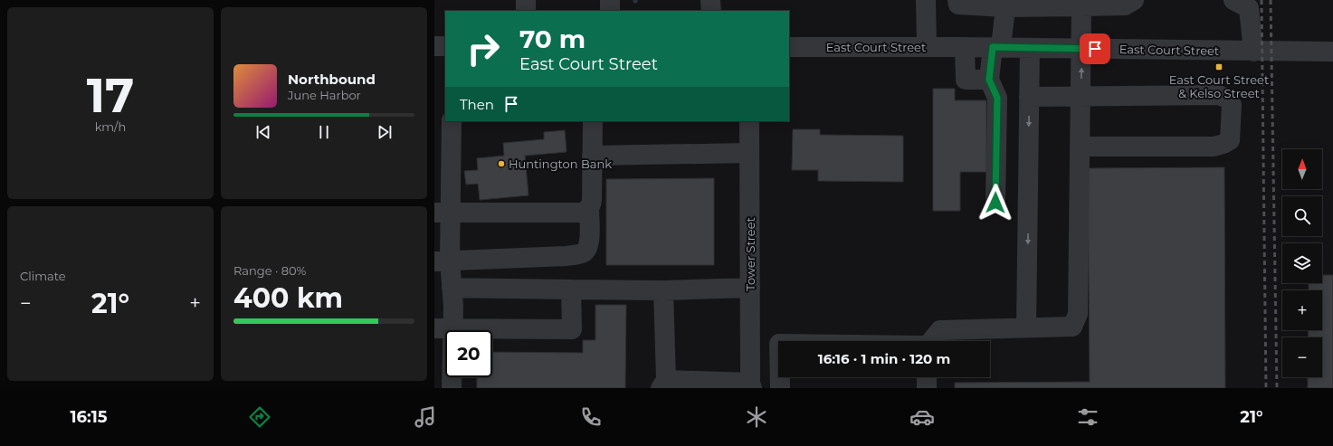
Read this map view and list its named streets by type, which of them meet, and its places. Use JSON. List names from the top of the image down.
{
  "streets": {
    "street": ["East Court Street", "Tower Street"]
  },
  "places": {
    "transit": ["East Court Street & Kelso Street"],
    "other": ["Huntington Bank"]
  },
  "north": "top",
  "page": {
    "tile": [
      ["17", "km/h"],
      "Climate",
      ["Range · 80%", "400 km"]
    ],
    "turn": ["70 m", "East Court Street"],
    "song": ["Northbound", "June Harbor"],
    "then": "Then",
    "map_buttons": ["+", "−"],
    "heat": ["−", "21°", "+"],
    "limit": "20",
    "trip": "16:16 · 1 min · 120 m",
    "tabs": ["16:15", "21°"]
  }
}
